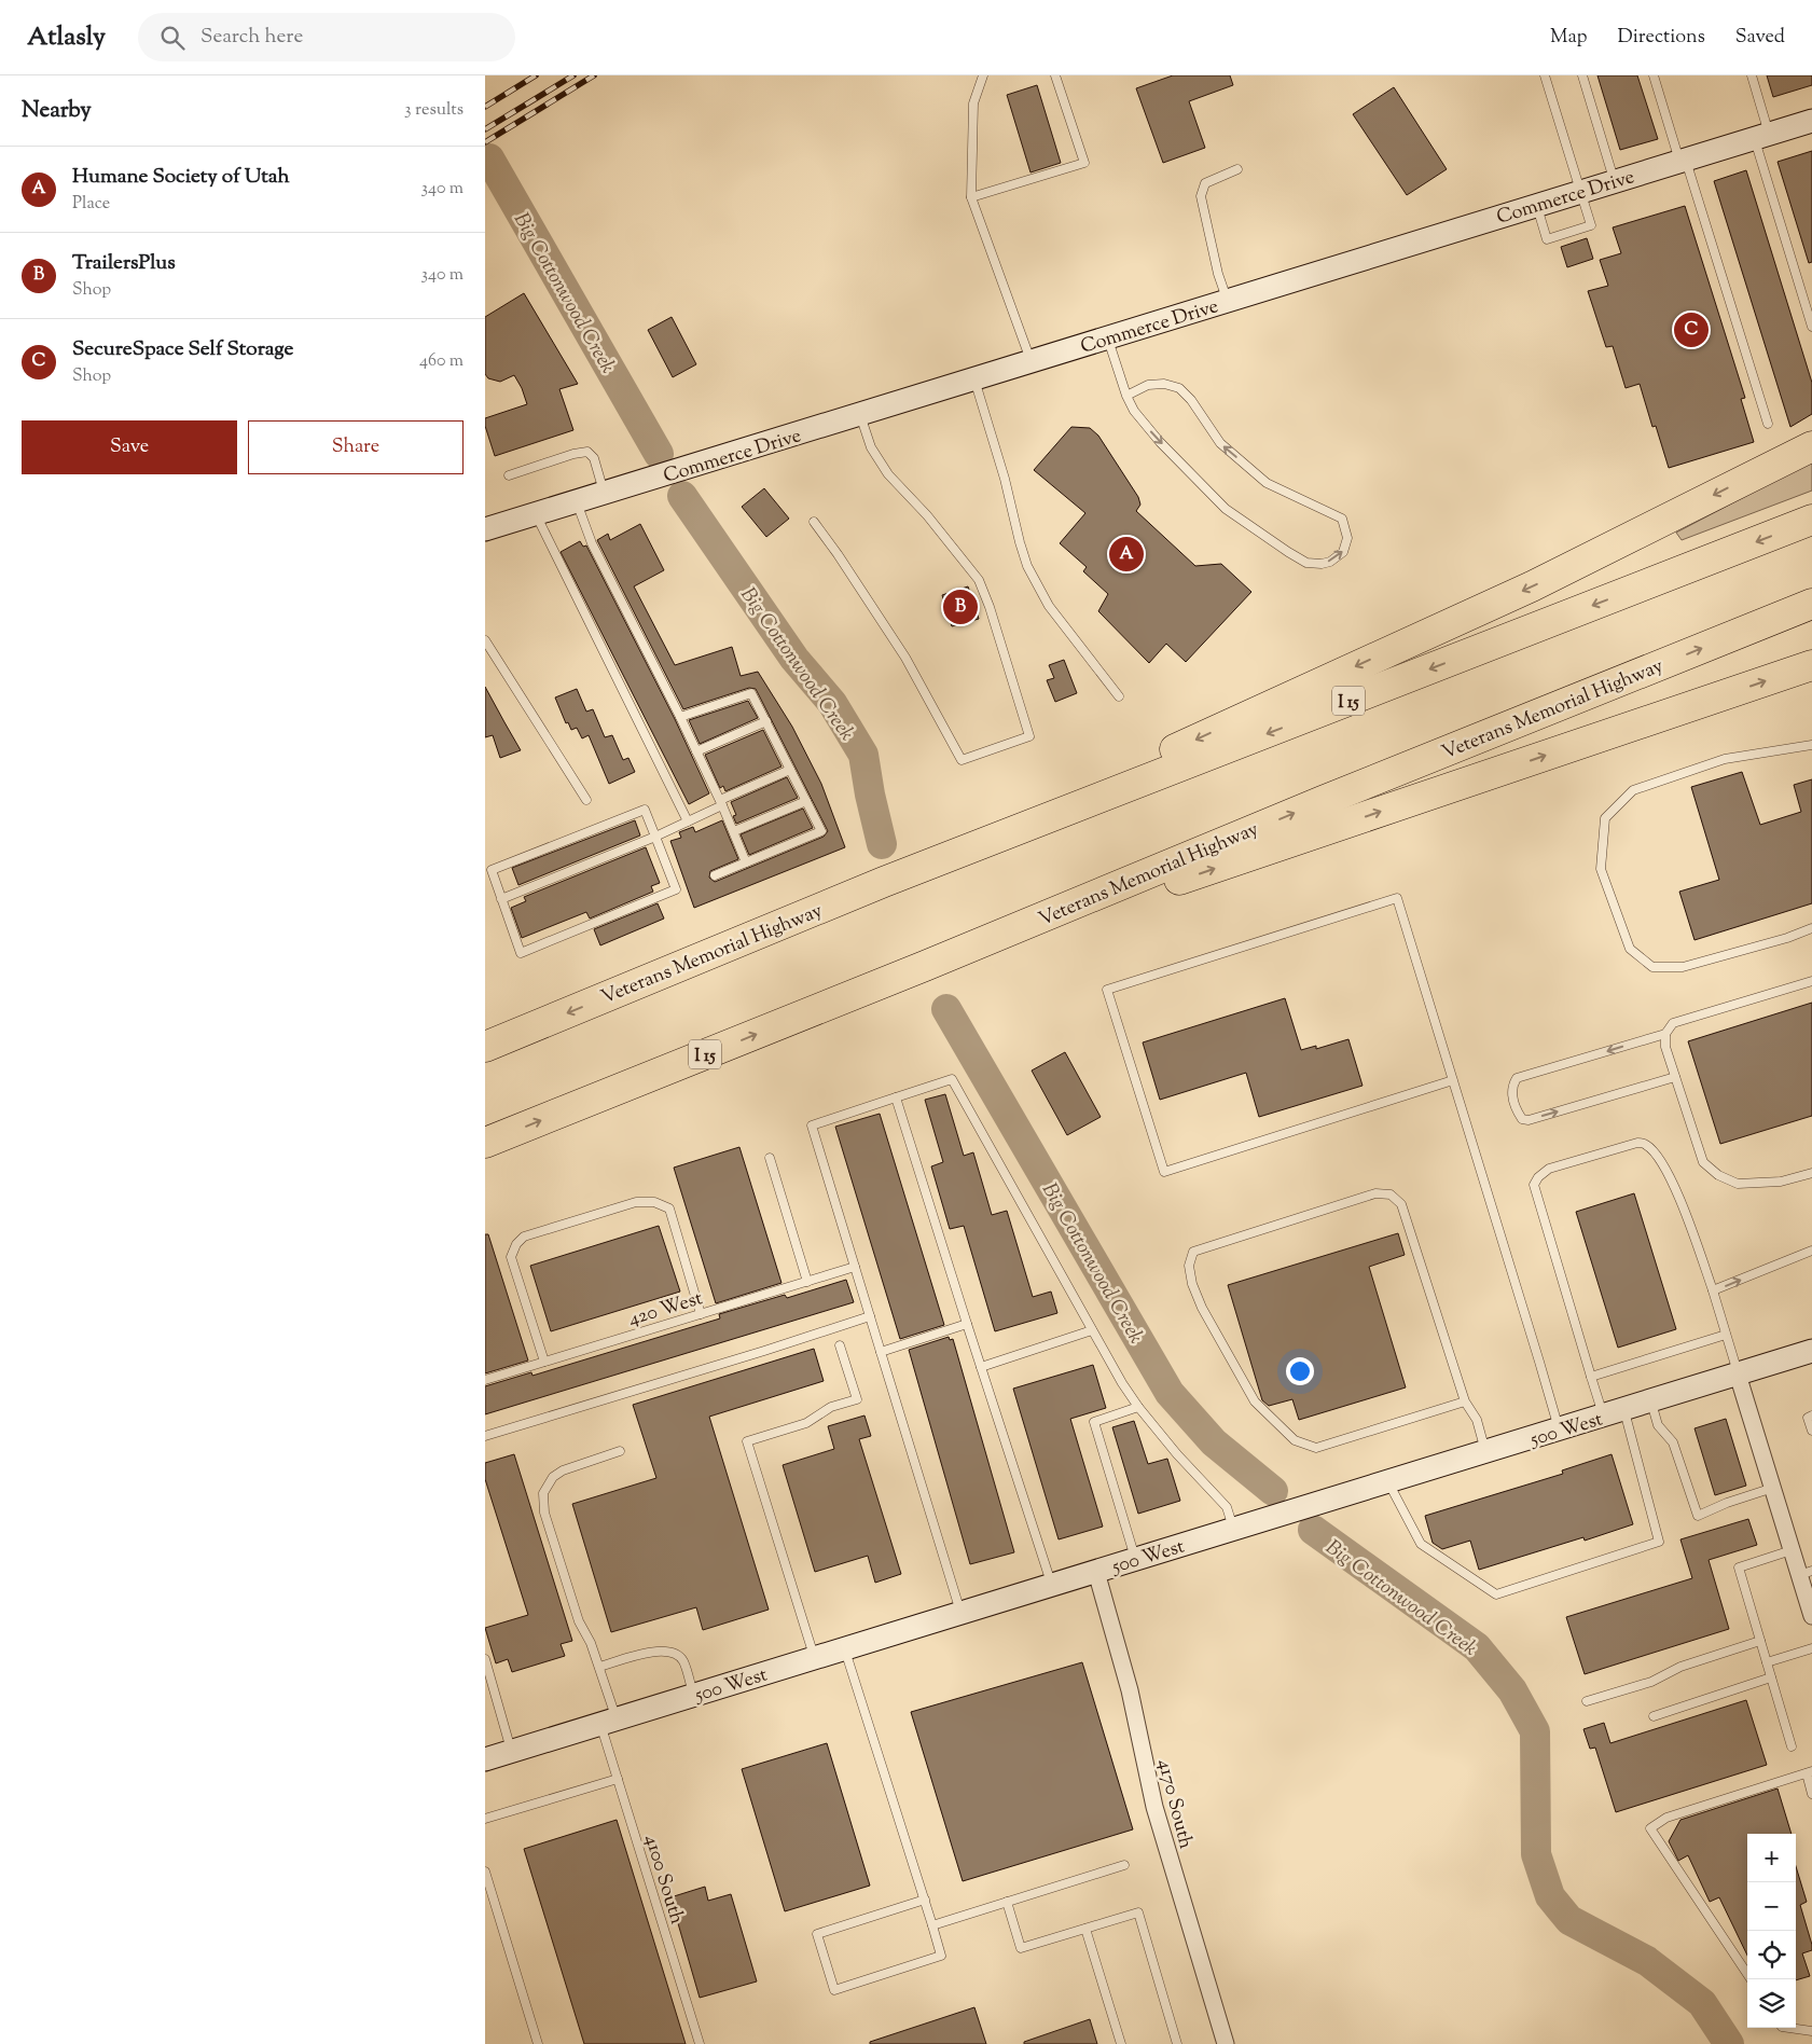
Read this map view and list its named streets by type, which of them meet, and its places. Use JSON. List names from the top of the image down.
{
  "streets": {
    "highway": ["I 15", "Veterans Memorial Highway"],
    "street": ["Commerce Drive", "500 West", "4170 South"],
    "lane": ["420 West", "4100 South"]
  },
  "crossings": [
    ["500 West", "4170 South"],
    ["500 West", "4100 South"]
  ],
  "water": ["Big Cottonwood Creek"],
  "page": {
    "header": "Atlasly",
    "search": "Search here",
    "nav": ["Map", "Directions", "Saved"],
    "heading": ["Nearby", "3 results"],
    "list": [
      {
        "mark": "A",
        "name": "Humane Society of Utah",
        "note": "Place",
        "value": "340 m"
      },
      {
        "mark": "B",
        "name": "TrailersPlus",
        "note": "Shop",
        "value": "340 m"
      },
      {
        "mark": "C",
        "name": "SecureSpace Self Storage",
        "note": "Shop",
        "value": "460 m"
      }
    ],
    "pins": ["C", "A", "B"],
    "buttons": ["Save", "Share"],
    "map_buttons": ["+", "−"]
  }
}
